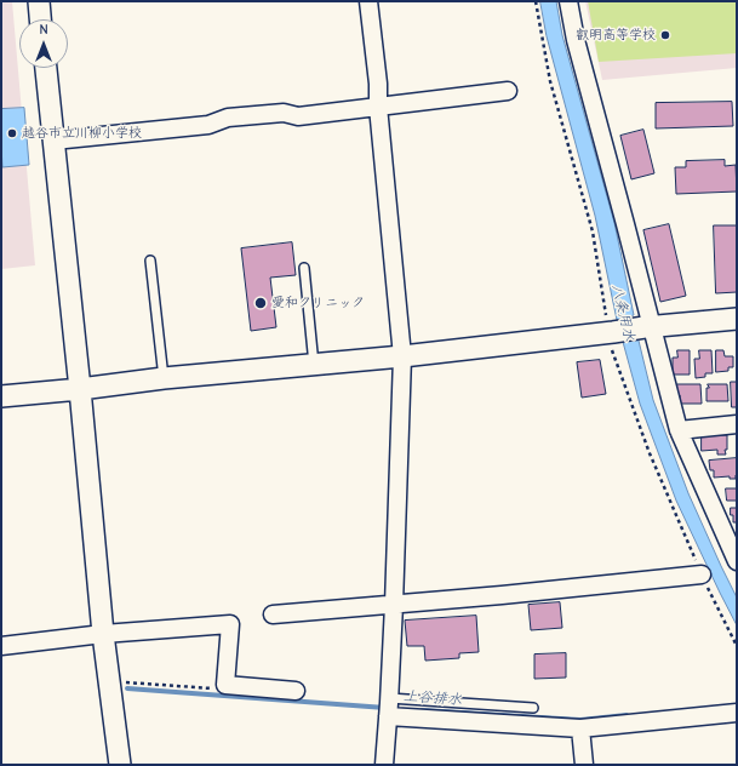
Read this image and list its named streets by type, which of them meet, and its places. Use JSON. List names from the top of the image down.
{
  "water": ["八条用水", "上谷排水"],
  "places": ["叡明高等学校", "越谷市立川柳小学校", "愛和クリニック"],
  "north": "top"
}
